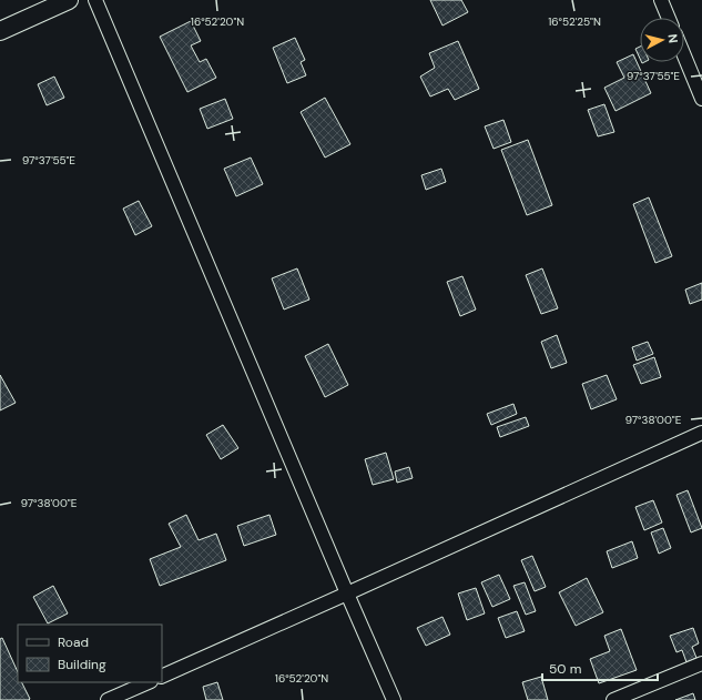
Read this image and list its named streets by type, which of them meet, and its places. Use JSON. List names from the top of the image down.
{
  "legend": ["Road", "Building"],
  "scale_bar": "50 m",
  "north": "right",
  "coordinates": [
    "16°52'20\"N",
    "16°52'25\"N",
    "97°37'55\"E",
    "97°38'00\"E"
  ]
}
